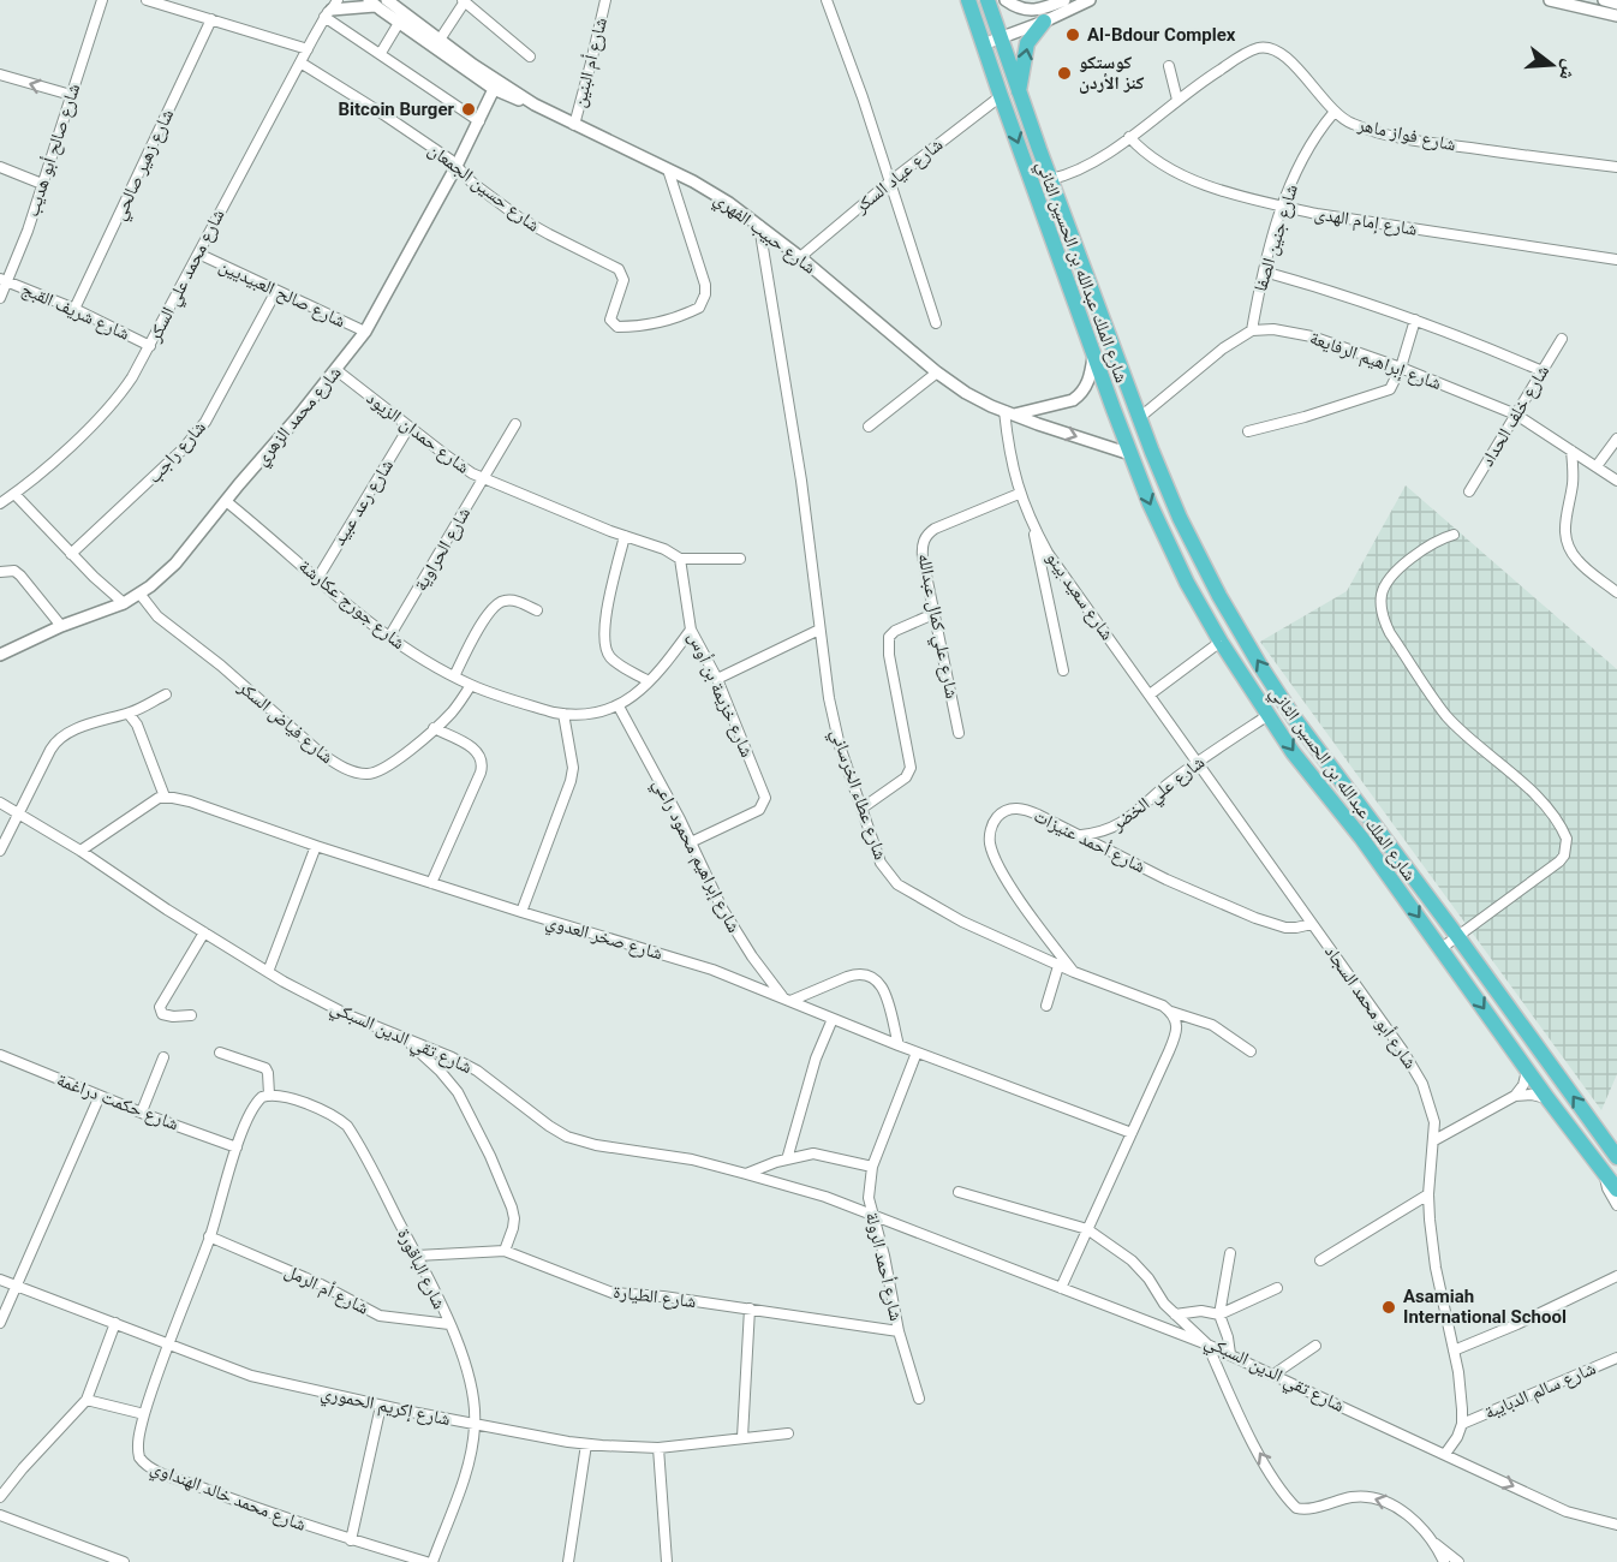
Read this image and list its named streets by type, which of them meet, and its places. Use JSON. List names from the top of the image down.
{
  "streets": {
    "highway": ["شارع الملك عبدالله بن الحسين الثاني"],
    "street": [
      "شارع أم البنين",
      "شارع فواز ماهر",
      "شارع صالح أبو هديب",
      "شارع زهير صالحي",
      "شارع عياد السكر",
      "شارع حسين الجمعان",
      "شارع إمام الهدى",
      "شارع حبيب الفهري",
      "شارع جنين الصفا",
      "شارع محمد علي السكر",
      "شارع صالح العبيديين",
      "شارع شريف القبج",
      "شارع إبراهيم الرفايعة",
      "شارع محمد الزهري",
      "شارع خلف الحداد",
      "شارع حمدان الزيود",
      "شارع راجب",
      "شارع رعد عبيد",
      "شارع الحراوية",
      "شارع سعيد بينو",
      "شارع جورج عكارشة",
      "شارع علي كمال عبدالله",
      "شارع خزيمة بن أوس",
      "شارع فياض السكر",
      "شارع علي الخضر",
      "شارع عطاء الخرساني",
      "شارع أحمد عنيزات",
      "شارع إبراهيم محمود راعي",
      "شارع صخر العدوي",
      "شارع أبو محمد السجاد",
      "شارع تقي الدين السبكي",
      "شارع حكمت دراغمة",
      "شارع أحمد الرولة",
      "شارع الباقورة",
      "شارع أم الرمل",
      "شارع الطيارة",
      "شارع سالم الدبايبة",
      "شارع إكريم الحموري",
      "شارع محمد خالد الهنداوي"
    ]
  },
  "crossings": [
    ["شارع أم البنين", "شارع حبيب الفهري"],
    ["شارع فواز ماهر", "شارع إمام الهدى"],
    ["شارع فواز ماهر", "شارع جنين الصفا"],
    ["شارع فواز ماهر", "شارع الملك عبدالله بن الحسين الثاني"],
    ["شارع صالح أبو هديب", "شارع شريف القبج"],
    ["شارع زهير صالحي", "شارع شريف القبج"],
    ["شارع عياد السكر", "شارع حبيب الفهري"],
    ["شارع عياد السكر", "شارع الملك عبدالله بن الحسين الثاني"],
    ["شارع حسين الجمعان", "شارع حبيب الفهري"],
    ["شارع حسين الجمعان", "شارع محمد علي السكر"],
    ["شارع حسين الجمعان", "شارع محمد الزهري"],
    ["شارع إمام الهدى", "شارع جنين الصفا"],
    ["شارع حبيب الفهري", "شارع الملك عبدالله بن الحسين الثاني"],
    ["شارع حبيب الفهري", "شارع محمد الزهري"],
    ["شارع حبيب الفهري", "شارع سعيد بينو"],
    ["شارع حبيب الفهري", "شارع عطاء الخرساني"],
    ["شارع جنين الصفا", "شارع إبراهيم الرفايعة"],
    ["شارع الملك عبدالله بن الحسين الثاني", "شارع علي الخضر"],
    ["شارع محمد علي السكر", "شارع صالح العبيديين"],
    ["شارع محمد علي السكر", "شارع شريف القبج"],
    ["شارع صالح العبيديين", "شارع محمد الزهري"],
    ["شارع صالح العبيديين", "شارع راجب"],
    ["شارع إبراهيم الرفايعة", "شارع خلف الحداد"],
    ["شارع محمد الزهري", "شارع حمدان الزيود"],
    ["شارع محمد الزهري", "شارع جورج عكارشة"],
    ["شارع محمد الزهري", "شارع فياض السكر"],
    ["شارع حمدان الزيود", "شارع رعد عبيد"],
    ["شارع حمدان الزيود", "شارع الحراوية"],
    ["شارع رعد عبيد", "شارع جورج عكارشة"],
    ["شارع الحراوية", "شارع جورج عكارشة"],
    ["شارع سعيد بينو", "شارع علي كمال عبدالله"],
    ["شارع سعيد بينو", "شارع علي الخضر"],
    ["شارع سعيد بينو", "شارع أبو محمد السجاد"],
    ["شارع جورج عكارشة", "شارع فياض السكر"],
    ["شارع جورج عكارشة", "شارع إبراهيم محمود راعي"],
    ["شارع خزيمة بن أوس", "شارع إبراهيم محمود راعي"],
    ["شارع علي الخضر", "شارع أحمد عنيزات"],
    ["شارع علي الخضر", "شارع أبو محمد السجاد"],
    ["شارع عطاء الخرساني", "شارع أحمد عنيزات"],
    ["شارع أحمد عنيزات", "شارع أبو محمد السجاد"],
    ["شارع إبراهيم محمود راعي", "شارع صخر العدوي"],
    ["شارع صخر العدوي", "شارع أحمد الرولة"],
    ["شارع أبو محمد السجاد", "شارع سالم الدبايبة"],
    ["شارع تقي الدين السبكي", "شارع أحمد الرولة"],
    ["شارع حكمت دراغمة", "شارع محمد خالد الهنداوي"],
    ["شارع أحمد الرولة", "شارع الطيارة"],
    ["شارع الباقورة", "شارع أم الرمل"],
    ["شارع الباقورة", "شارع الطيارة"],
    ["شارع الباقورة", "شارع إكريم الحموري"],
    ["شارع أم الرمل", "شارع محمد خالد الهنداوي"],
    ["شارع إكريم الحموري", "شارع محمد خالد الهنداوي"]
  ],
  "places": [
    "Al-Bdour Complex",
    "كوستكو كنز الأردن",
    "Bitcoin Burger",
    "Asamiah International School"
  ],
  "north": "right"
}
